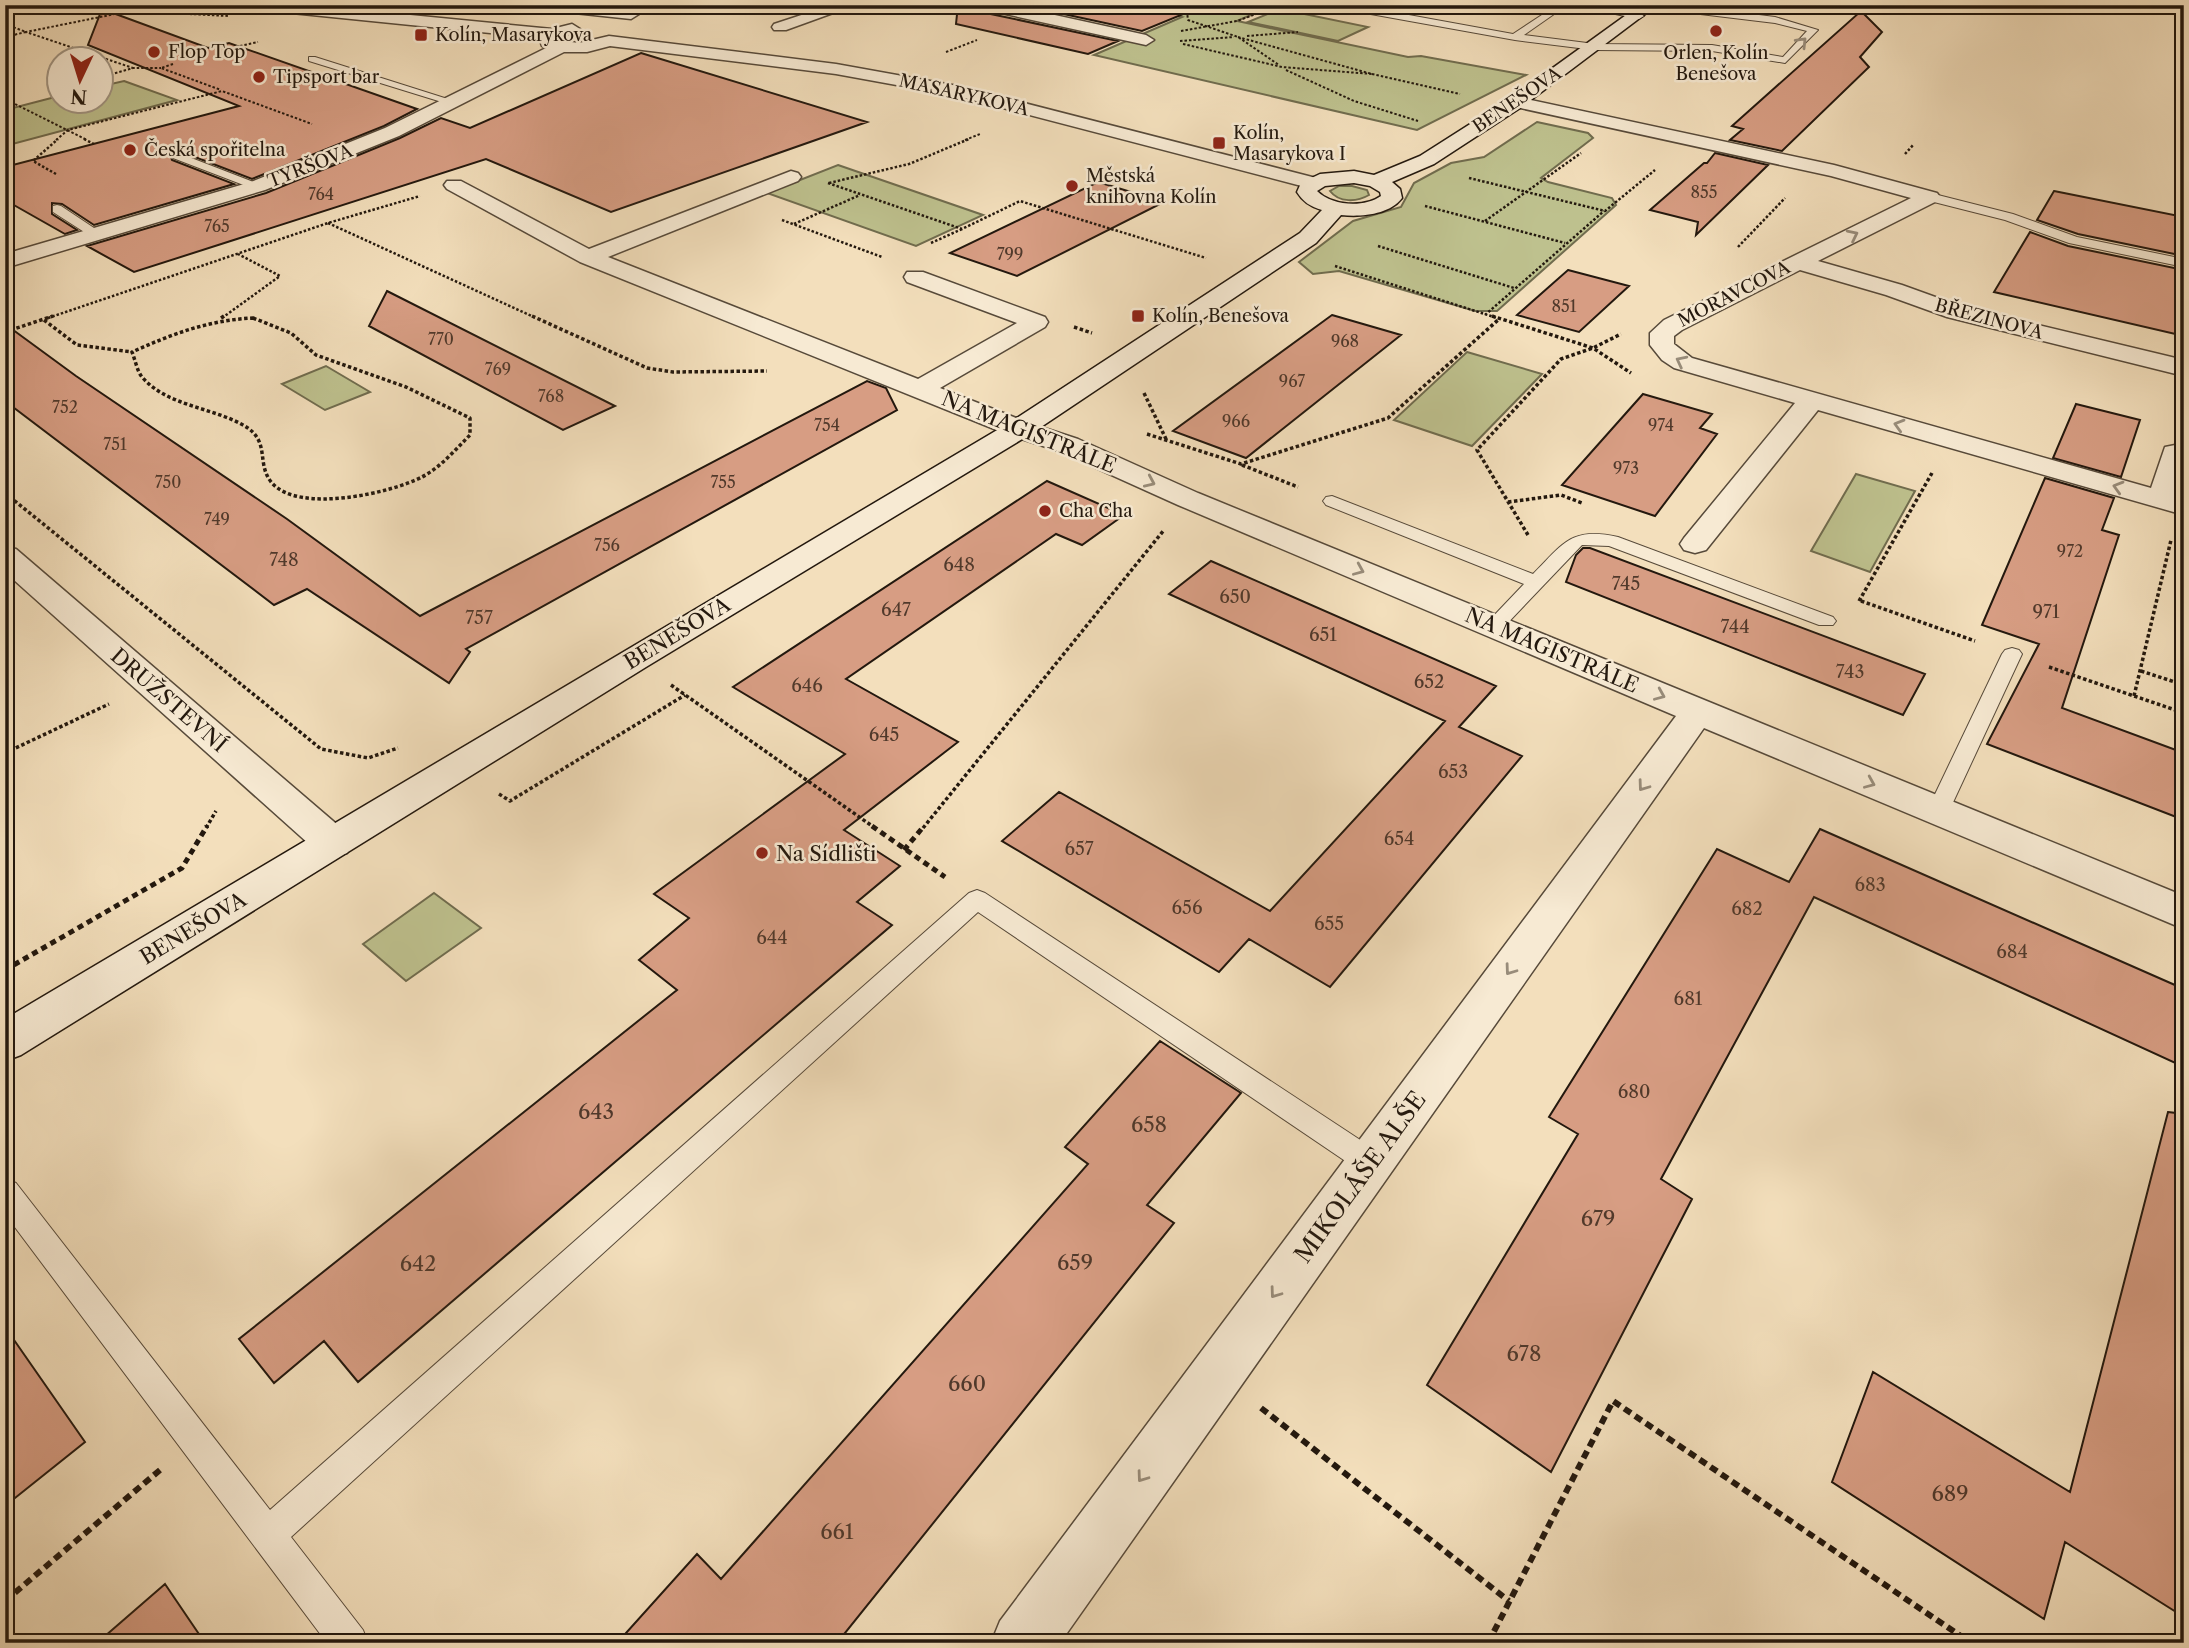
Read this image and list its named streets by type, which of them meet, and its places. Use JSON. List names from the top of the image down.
{
  "streets": {
    "street": [
      "MASARYKOVA",
      "BENEŠOVA",
      "TYRŠOVA",
      "MORAVCOVA",
      "BŘEZINOVA",
      "NA MAGISTRÁLE",
      "DRUŽSTEVNÍ",
      "MIKOLÁŠE ALŠE"
    ]
  },
  "crossings": [
    ["MASARYKOVA", "BENEŠOVA"],
    ["MASARYKOVA", "TYRŠOVA"],
    ["BENEŠOVA", "NA MAGISTRÁLE"],
    ["BENEŠOVA", "DRUŽSTEVNÍ"],
    ["MORAVCOVA", "BŘEZINOVA"],
    ["NA MAGISTRÁLE", "MIKOLÁŠE ALŠE"]
  ],
  "one_way": ["NA MAGISTRÁLE", "MIKOLÁŠE ALŠE"],
  "places": {
    "other": [
      "Orlen, Kolín Benešova",
      "Flop Top",
      "Tipsport bar",
      "Česká spořitelna",
      "Městská knihovna Kolín",
      "Cha Cha",
      "Na Sídlišti"
    ],
    "transit": ["Kolín, Masarykova", "Kolín, Masarykova I", "Kolín, Benešova"]
  },
  "house_numbers": [
    "855",
    "764",
    "765",
    "799",
    "851",
    "770",
    "968",
    "769",
    "967",
    "768",
    "752",
    "966",
    "754",
    "974",
    "751",
    "973",
    "750",
    "755",
    "749",
    "756",
    "972",
    "748",
    "648",
    "745",
    "650",
    "647",
    "971",
    "757",
    "744",
    "651",
    "743",
    "652",
    "646",
    "645",
    "653",
    "654",
    "657",
    "683",
    "656",
    "682",
    "655",
    "644",
    "684",
    "681",
    "680",
    "643",
    "658",
    "679",
    "659",
    "642",
    "678",
    "660",
    "689",
    "661"
  ],
  "north": "bottom"
}
